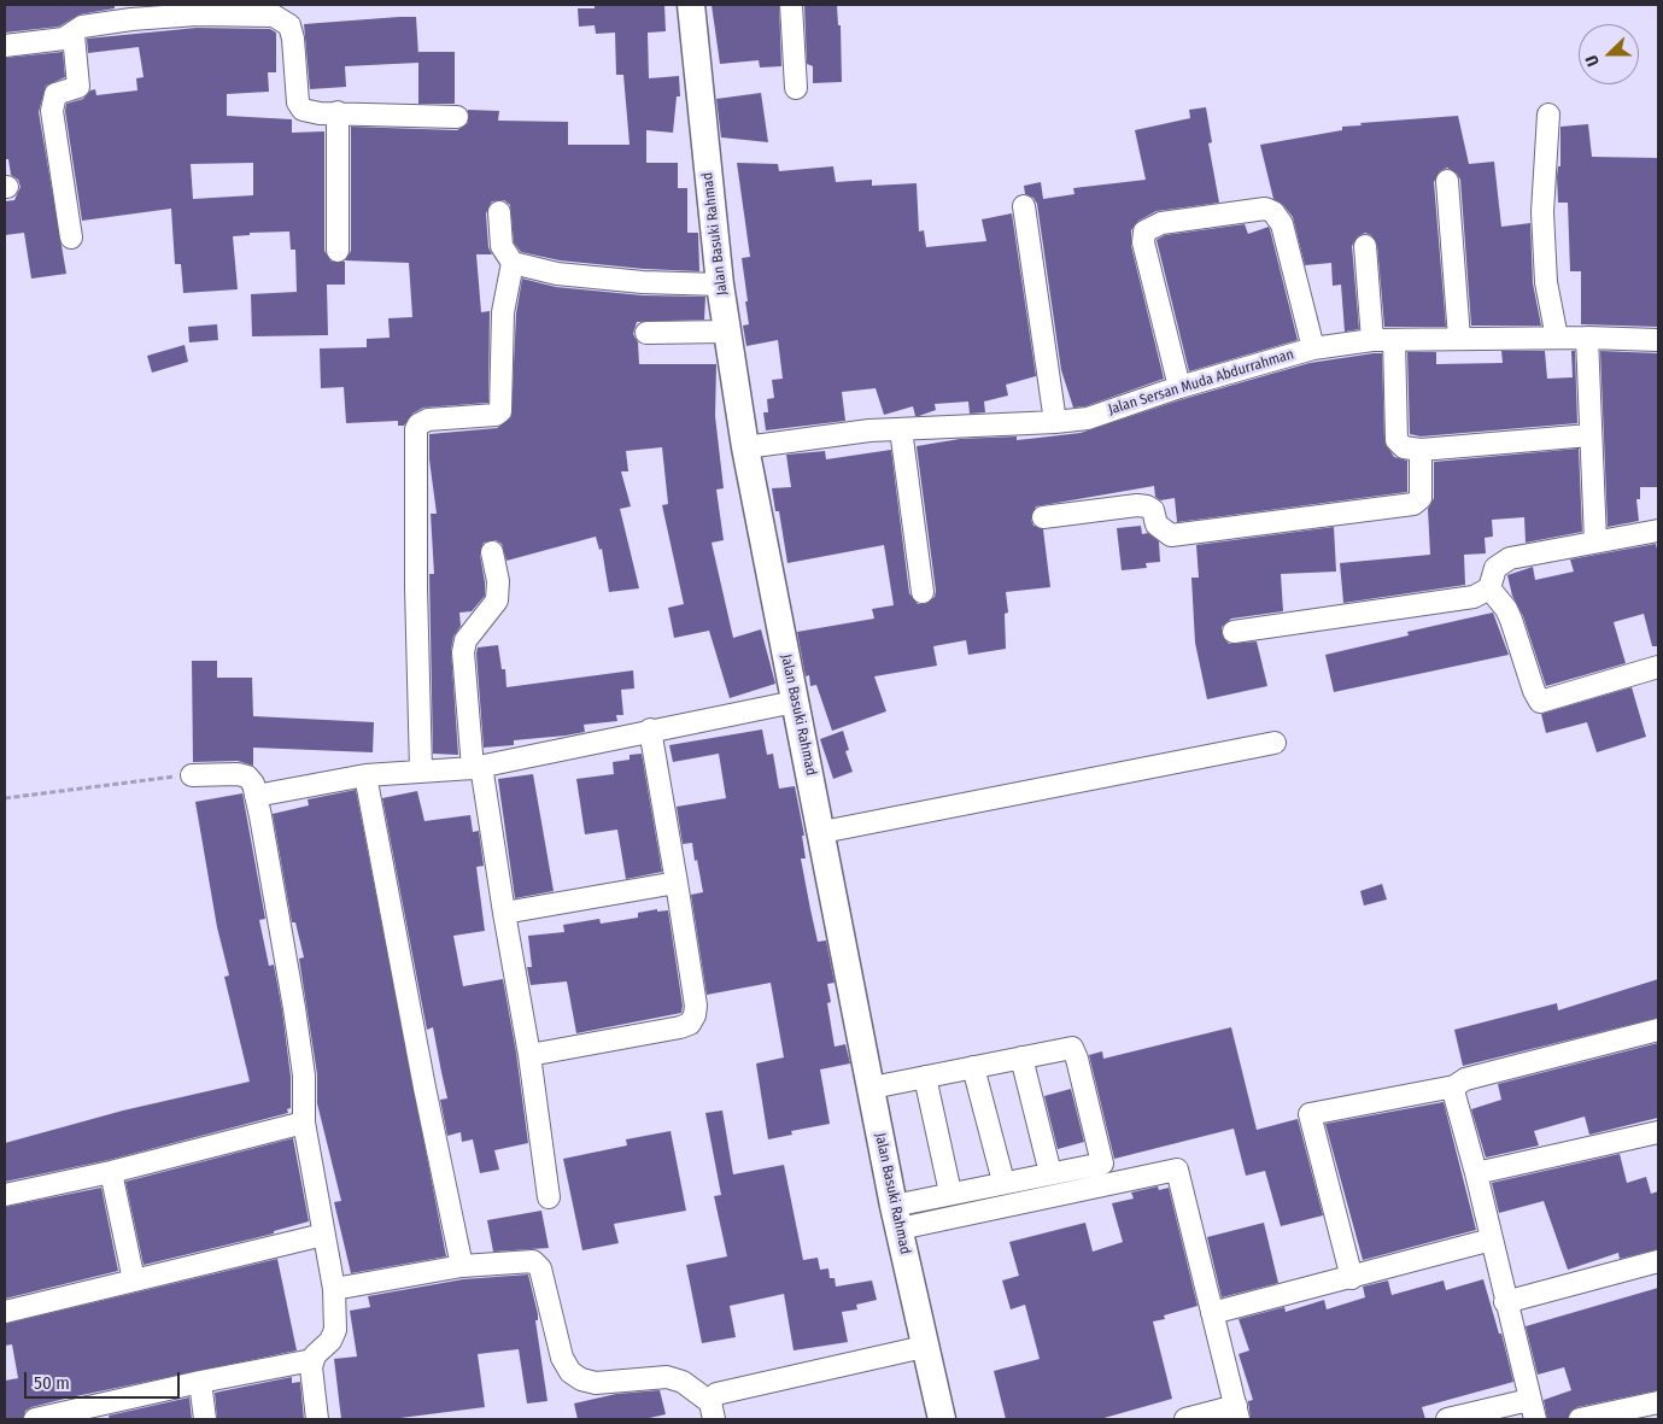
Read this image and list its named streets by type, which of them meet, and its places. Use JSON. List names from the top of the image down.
{
  "streets": {
    "main road": ["Jalan Basuki Rahmad"],
    "street": ["Jalan Sersan Muda Abdurrahman"]
  },
  "crossings": [
    ["Jalan Basuki Rahmad", "Jalan Sersan Muda Abdurrahman"]
  ],
  "scale_bar": "50 m",
  "north": "left"
}
